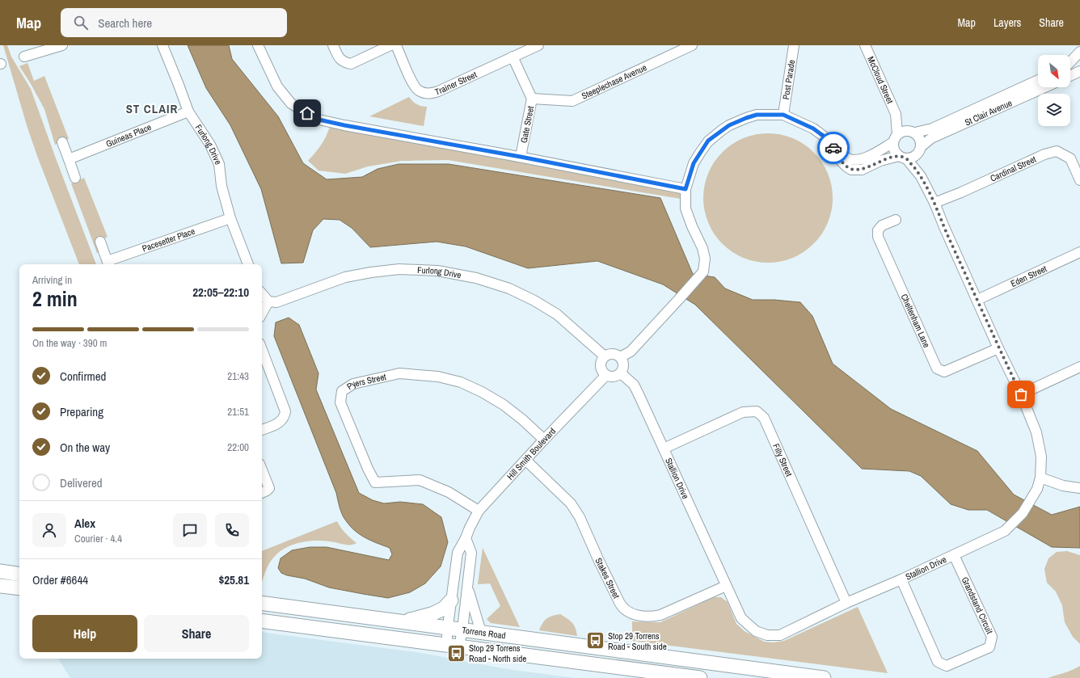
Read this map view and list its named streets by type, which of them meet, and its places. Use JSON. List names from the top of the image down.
{
  "streets": {
    "main road": ["Torrens Road"],
    "street": [
      "Post Parade",
      "McCloud Street",
      "Steeplechase Avenue",
      "Trainer Street",
      "St Clair Avenue",
      "Gate Street",
      "Guineas Place",
      "Furlong Drive",
      "Cardinal Street",
      "Pacesetter Place",
      "Eden Street",
      "Cheltenham Lane",
      "Pyers Street",
      "Hill Smith Boulevard",
      "Filly Street",
      "Stallion Drive",
      "Stakes Street",
      "Grandstand Circuit"
    ]
  },
  "crossings": [
    ["McCloud Street", "St Clair Avenue"],
    ["McCloud Street", "Stallion Drive"],
    ["Steeplechase Avenue", "Gate Street"],
    ["Trainer Street", "Gate Street"],
    ["St Clair Avenue", "Stallion Drive"],
    ["Guineas Place", "Furlong Drive"],
    ["Furlong Drive", "Pacesetter Place"],
    ["Furlong Drive", "Hill Smith Boulevard"],
    ["Furlong Drive", "Stallion Drive"],
    ["Cardinal Street", "Stallion Drive"],
    ["Eden Street", "Stallion Drive"],
    ["Cheltenham Lane", "Stallion Drive"],
    ["Pyers Street", "Hill Smith Boulevard"],
    ["Hill Smith Boulevard", "Stallion Drive"],
    ["Hill Smith Boulevard", "Stakes Street"],
    ["Hill Smith Boulevard", "Torrens Road"],
    ["Filly Street", "Stallion Drive"],
    ["Stallion Drive", "Stakes Street"],
    ["Stallion Drive", "Grandstand Circuit"]
  ],
  "districts": ["ST CLAIR"],
  "places": {
    "bus stop": ["Stop 29 Torrens Road - South side", "Stop 29 Torrens Road - North side"]
  },
  "north": "bottom right",
  "page": {
    "header": "Map",
    "search": "Search here",
    "nav": ["Map", "Layers", "Share"],
    "heading": ["2 min", "Arriving in", "22:05–22:10"],
    "panel": [
      "Alex",
      "Courier · 4.4",
      "Order #6644",
      "$25.81"
    ],
    "bar": "On the way · 390 m",
    "list": [
      ["Confirmed", "21:43"],
      ["Preparing", "21:51"],
      ["On the way", "22:00"],
      "Delivered"
    ],
    "buttons": ["Help", "Share"]
  }
}
